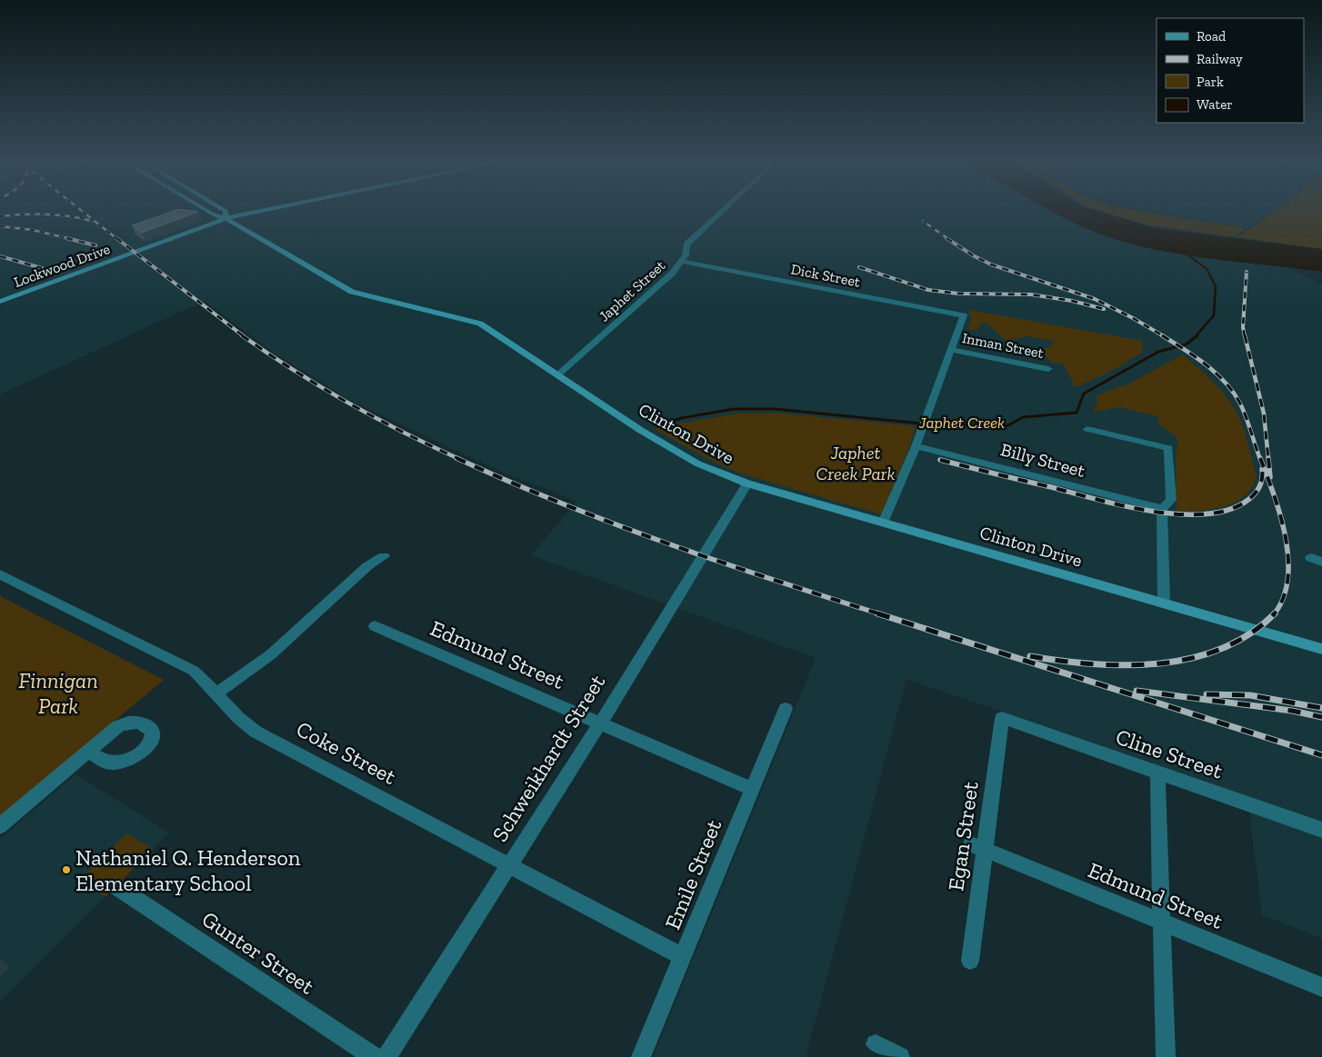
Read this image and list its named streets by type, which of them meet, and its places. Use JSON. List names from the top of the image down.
{
  "streets": {
    "main road": ["Lockwood Drive", "Clinton Drive"],
    "street": [
      "Dick Street",
      "Japhet Street",
      "Inman Street",
      "Billy Street",
      "Edmund Street",
      "Coke Street",
      "Cline Street",
      "Schweikhardt Street",
      "Egan Street",
      "Emile Street",
      "Gunter Street"
    ]
  },
  "crossings": [
    ["Lockwood Drive", "Clinton Drive"],
    ["Dick Street", "Japhet Street"],
    ["Dick Street", "Inman Street"],
    ["Japhet Street", "Clinton Drive"],
    ["Clinton Drive", "Schweikhardt Street"],
    ["Edmund Street", "Schweikhardt Street"],
    ["Edmund Street", "Egan Street"],
    ["Edmund Street", "Emile Street"],
    ["Coke Street", "Schweikhardt Street"],
    ["Coke Street", "Emile Street"],
    ["Cline Street", "Egan Street"]
  ],
  "water": ["Japhet Creek"],
  "parks": ["Japhet Creek Park", "Finnigan Park"],
  "places": ["Nathaniel Q. Henderson Elementary School"],
  "legend": [
    "Road",
    "Railway",
    "Park",
    "Water"
  ]
}
